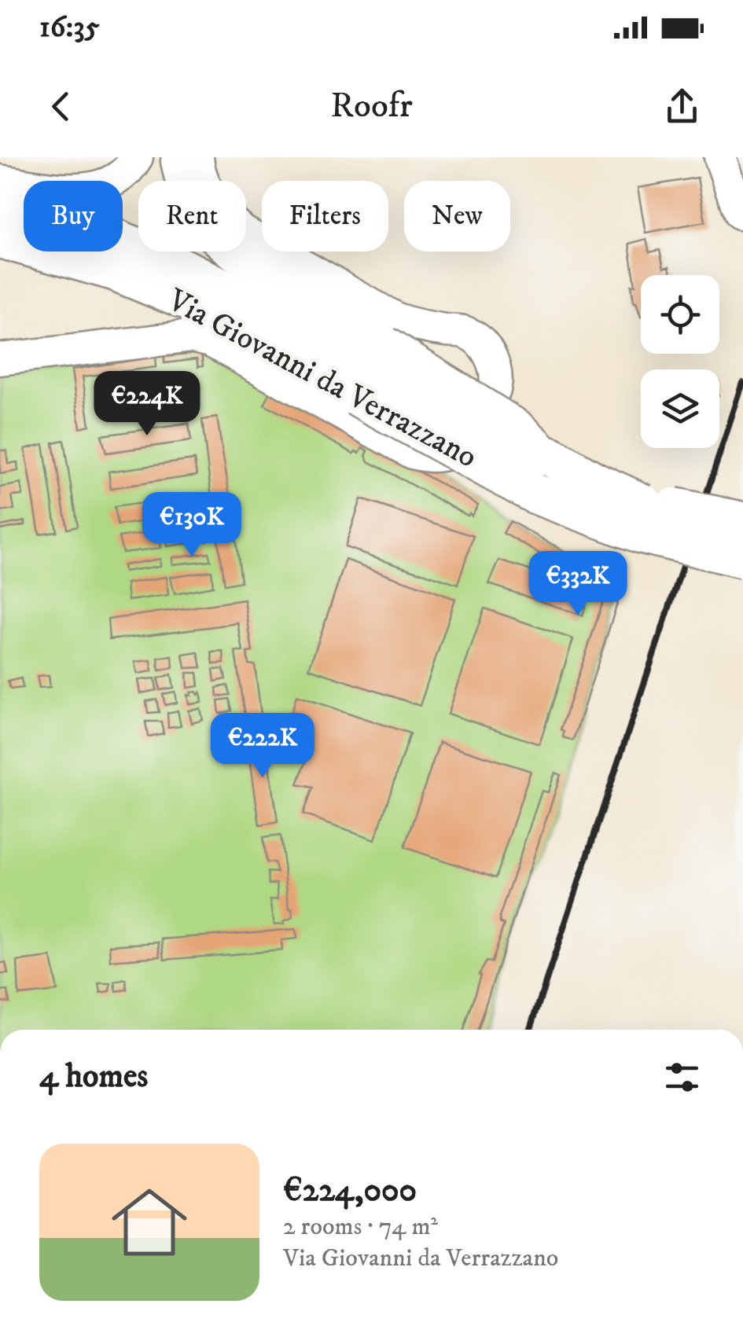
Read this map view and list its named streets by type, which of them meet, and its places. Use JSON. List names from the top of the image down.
{
  "streets": {
    "main road": ["Via Giovanni da Verrazzano"]
  },
  "page": {
    "status": "16:35",
    "header": "Roofr",
    "chip": [
      "Buy",
      "Rent",
      "Filters",
      "New"
    ],
    "price": [
      "€224K",
      "€130K",
      "€332K",
      "€222K"
    ],
    "heading": "4 homes",
    "list": [
      {
        "name": "€224,000",
        "note": "2 rooms · 74 m² · Via Giovanni da Verrazzano"
      }
    ]
  }
}
